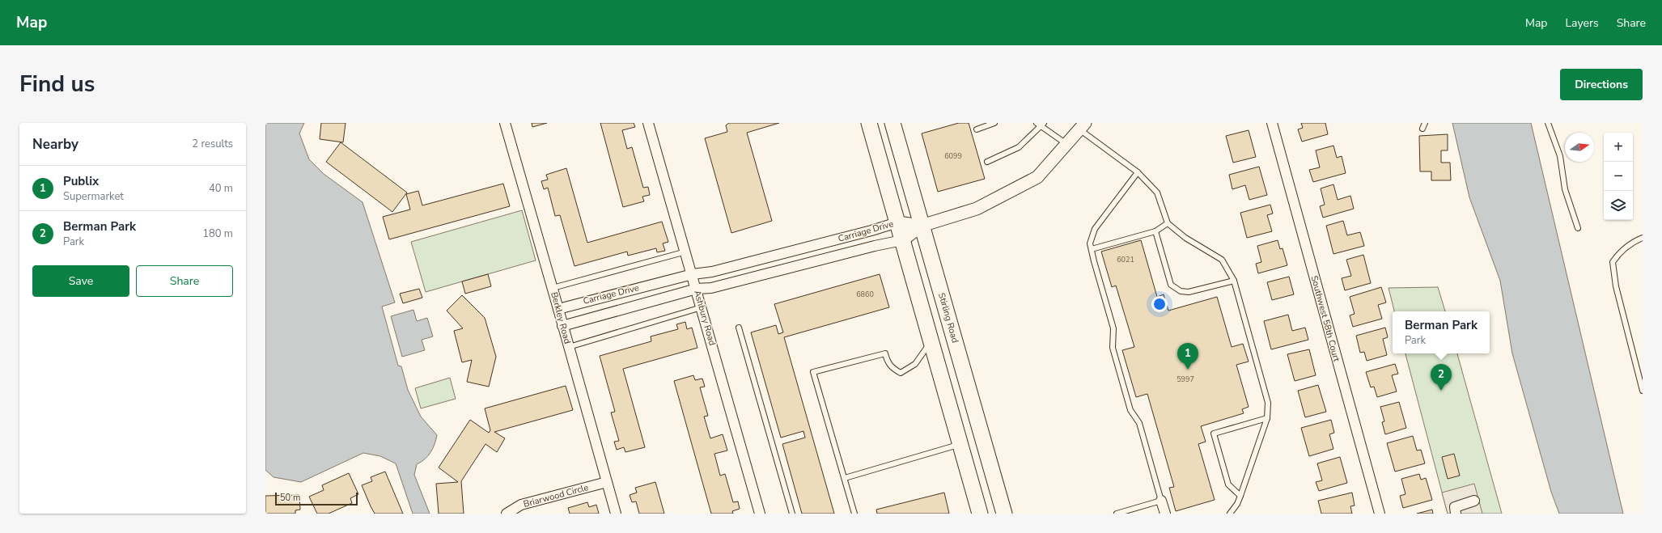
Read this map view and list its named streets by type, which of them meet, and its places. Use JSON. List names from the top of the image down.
{
  "streets": {
    "main road": ["Stirling Road"],
    "street": [
      "Carriage Drive",
      "Berkley Road",
      "Ashbury Road",
      "Southwest 58th Court",
      "Briarwood Circle"
    ]
  },
  "crossings": [
    ["Carriage Drive", "Berkley Road"],
    ["Carriage Drive", "Ashbury Road"],
    ["Carriage Drive", "Stirling Road"],
    ["Berkley Road", "Briarwood Circle"]
  ],
  "house_numbers": [
    "6099",
    "6021",
    "6860",
    "5997"
  ],
  "scale_bar": "50 m",
  "north": "right",
  "page": {
    "header": "Map",
    "nav": ["Map", "Layers", "Share"],
    "title": "Find us",
    "buttons": [
      "Directions",
      ["Save", "Share"]
    ],
    "heading": ["Nearby", "2 results"],
    "map_buttons": ["+", "−"],
    "list": [
      {
        "mark": "1",
        "name": "Publix",
        "note": "Supermarket",
        "value": "40 m"
      },
      {
        "mark": "2",
        "name": "Berman Park",
        "note": "Park",
        "value": "180 m"
      }
    ],
    "popup": ["Berman Park", "Park"],
    "pins": ["1", "2"],
    "scale": "50 m"
  }
}
